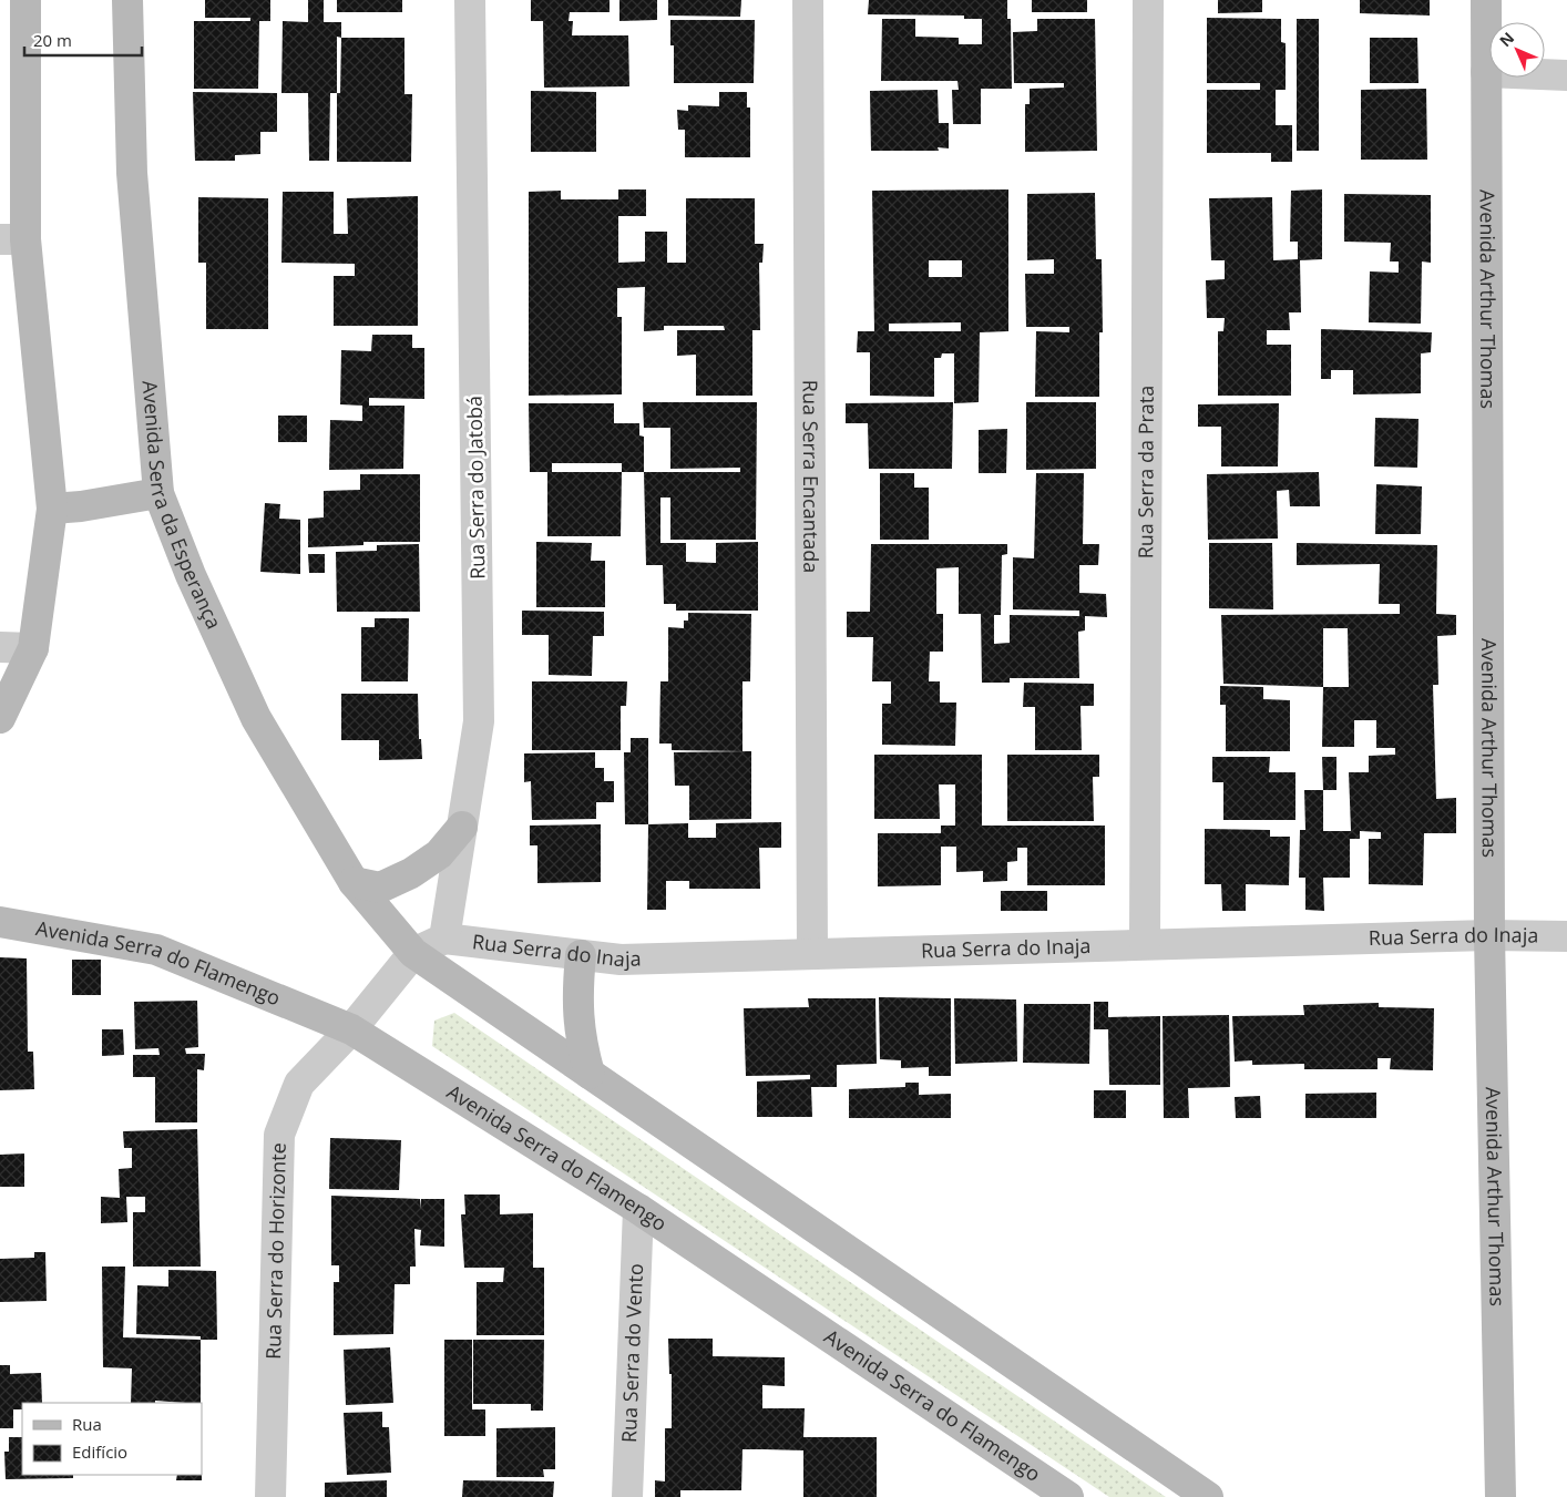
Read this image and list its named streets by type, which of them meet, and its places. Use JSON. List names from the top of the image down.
{
  "streets": {
    "street": [
      "Avenida Arthur Thomas",
      "Rua Serra da Prata",
      "Rua Serra Encantada",
      "Rua Serra do Jatobá",
      "Avenida Serra da Esperança",
      "Rua Serra do Inaja",
      "Avenida Serra do Flamengo",
      "Rua Serra do Horizonte",
      "Rua Serra do Vento"
    ]
  },
  "crossings": [
    ["Avenida Arthur Thomas", "Rua Serra do Inaja"],
    ["Rua Serra da Prata", "Rua Serra do Inaja"],
    ["Rua Serra Encantada", "Rua Serra do Inaja"],
    ["Rua Serra do Jatobá", "Rua Serra do Inaja"],
    ["Avenida Serra da Esperança", "Rua Serra do Horizonte"],
    ["Avenida Serra do Flamengo", "Rua Serra do Horizonte"],
    ["Avenida Serra do Flamengo", "Rua Serra do Vento"]
  ],
  "legend": ["Rua", "Edifício"],
  "scale_bar": "20 m",
  "north": "top left"
}
